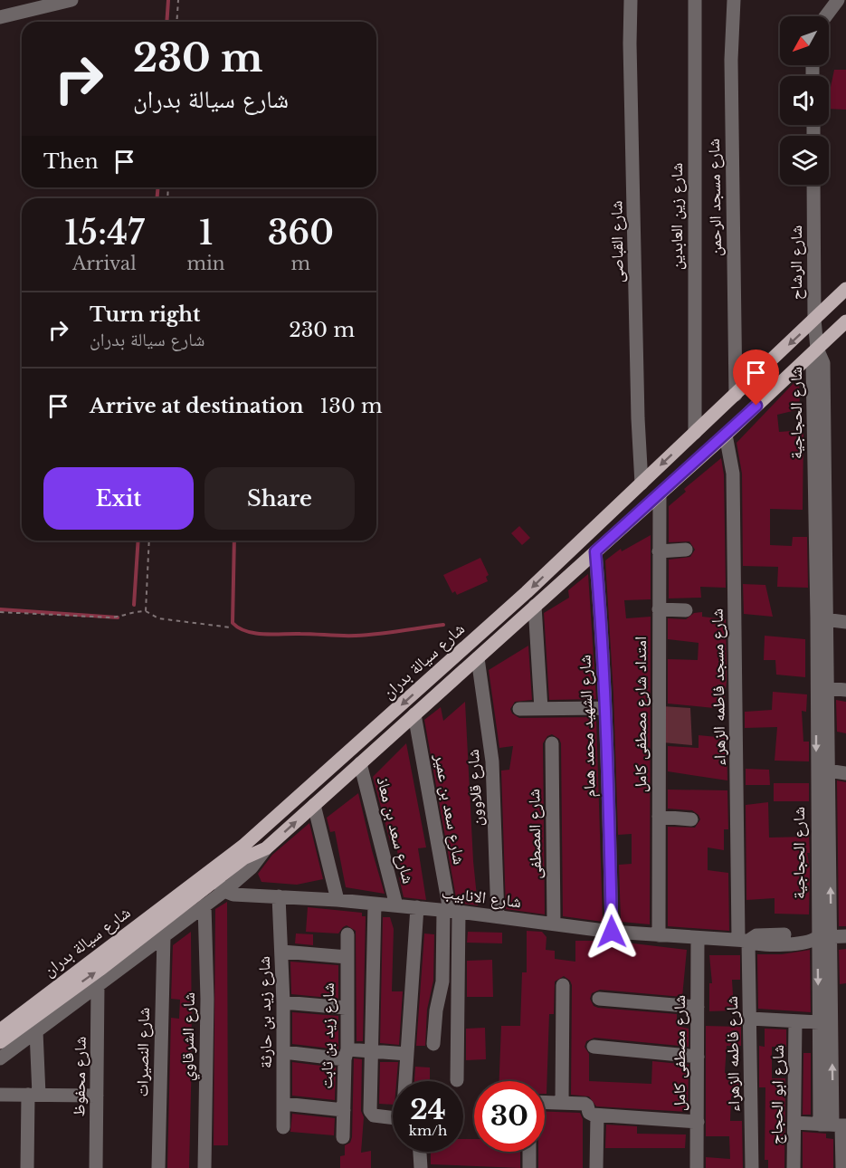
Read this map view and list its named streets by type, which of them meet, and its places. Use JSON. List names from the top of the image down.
{
  "streets": {
    "main road": ["شارع سيالة بدران"],
    "street": [
      "شارع مسجد الرحمن",
      "شارع زين العابدين",
      "شارع القباصى",
      "شارع الرشاح",
      "شارع الحجاجية",
      "شارع مسجد فاطمه الزهراء",
      "امتداد شارع مصطفى كامل",
      "شارع الشهيد محمد همام",
      "شارع قلاوون",
      "شارع سعد بن عمير",
      "شارع سعد بن معاذ",
      "شارع المصطفى",
      "شارع الانابيب",
      "شارع زيد بن حارثة",
      "شارع زيد بن ثابت",
      "شارع الشرقاوي",
      "شارع النصيرات",
      "شارع مصطفى كامل",
      "شارع فاطمه الزهراء",
      "شارع محفوظ",
      "شارع ابو الحجاج"
    ]
  },
  "crossings": [
    ["شارع مسجد الرحمن", "شارع سيالة بدران"],
    ["شارع زين العابدين", "شارع سيالة بدران"],
    ["شارع القباصى", "شارع سيالة بدران"],
    ["شارع الرشاح", "شارع الحجاجية"],
    ["شارع الرشاح", "شارع سيالة بدران"],
    ["شارع الحجاجية", "شارع سيالة بدران"],
    ["شارع الحجاجية", "شارع الانابيب"],
    ["شارع سيالة بدران", "شارع مسجد فاطمه الزهراء"],
    ["شارع سيالة بدران", "امتداد شارع مصطفى كامل"],
    ["شارع سيالة بدران", "شارع الشهيد محمد همام"],
    ["شارع سيالة بدران", "شارع قلاوون"],
    ["شارع سيالة بدران", "شارع سعد بن عمير"],
    ["شارع سيالة بدران", "شارع سعد بن معاذ"],
    ["شارع سيالة بدران", "شارع الانابيب"],
    ["شارع سيالة بدران", "شارع الشرقاوي"],
    ["شارع سيالة بدران", "شارع النصيرات"],
    ["شارع سيالة بدران", "شارع محفوظ"],
    ["شارع مسجد فاطمه الزهراء", "شارع الانابيب"],
    ["شارع مسجد فاطمه الزهراء", "شارع فاطمه الزهراء"],
    ["امتداد شارع مصطفى كامل", "شارع الانابيب"],
    ["شارع الشهيد محمد همام", "شارع الانابيب"],
    ["شارع قلاوون", "شارع الانابيب"],
    ["شارع سعد بن عمير", "شارع الانابيب"],
    ["شارع سعد بن معاذ", "شارع الانابيب"],
    ["شارع المصطفى", "شارع الانابيب"],
    ["شارع الانابيب", "شارع زيد بن حارثة"],
    ["شارع الانابيب", "شارع مصطفى كامل"],
    ["شارع الانابيب", "شارع فاطمه الزهراء"]
  ],
  "north": "bottom left",
  "page": {
    "turn": ["230 m", "شارع سيالة بدران"],
    "then": "Then",
    "eta": [
      "15:47",
      "Arrival",
      "1",
      "min",
      "360",
      "m"
    ],
    "list": [
      {
        "name": "Turn right",
        "note": "شارع سيالة بدران",
        "value": "230 m"
      },
      {
        "name": "Arrive at destination",
        "value": "130 m"
      }
    ],
    "buttons": ["Exit", "Share"],
    "speed": "24 km/h",
    "limit": "30"
  }
}
